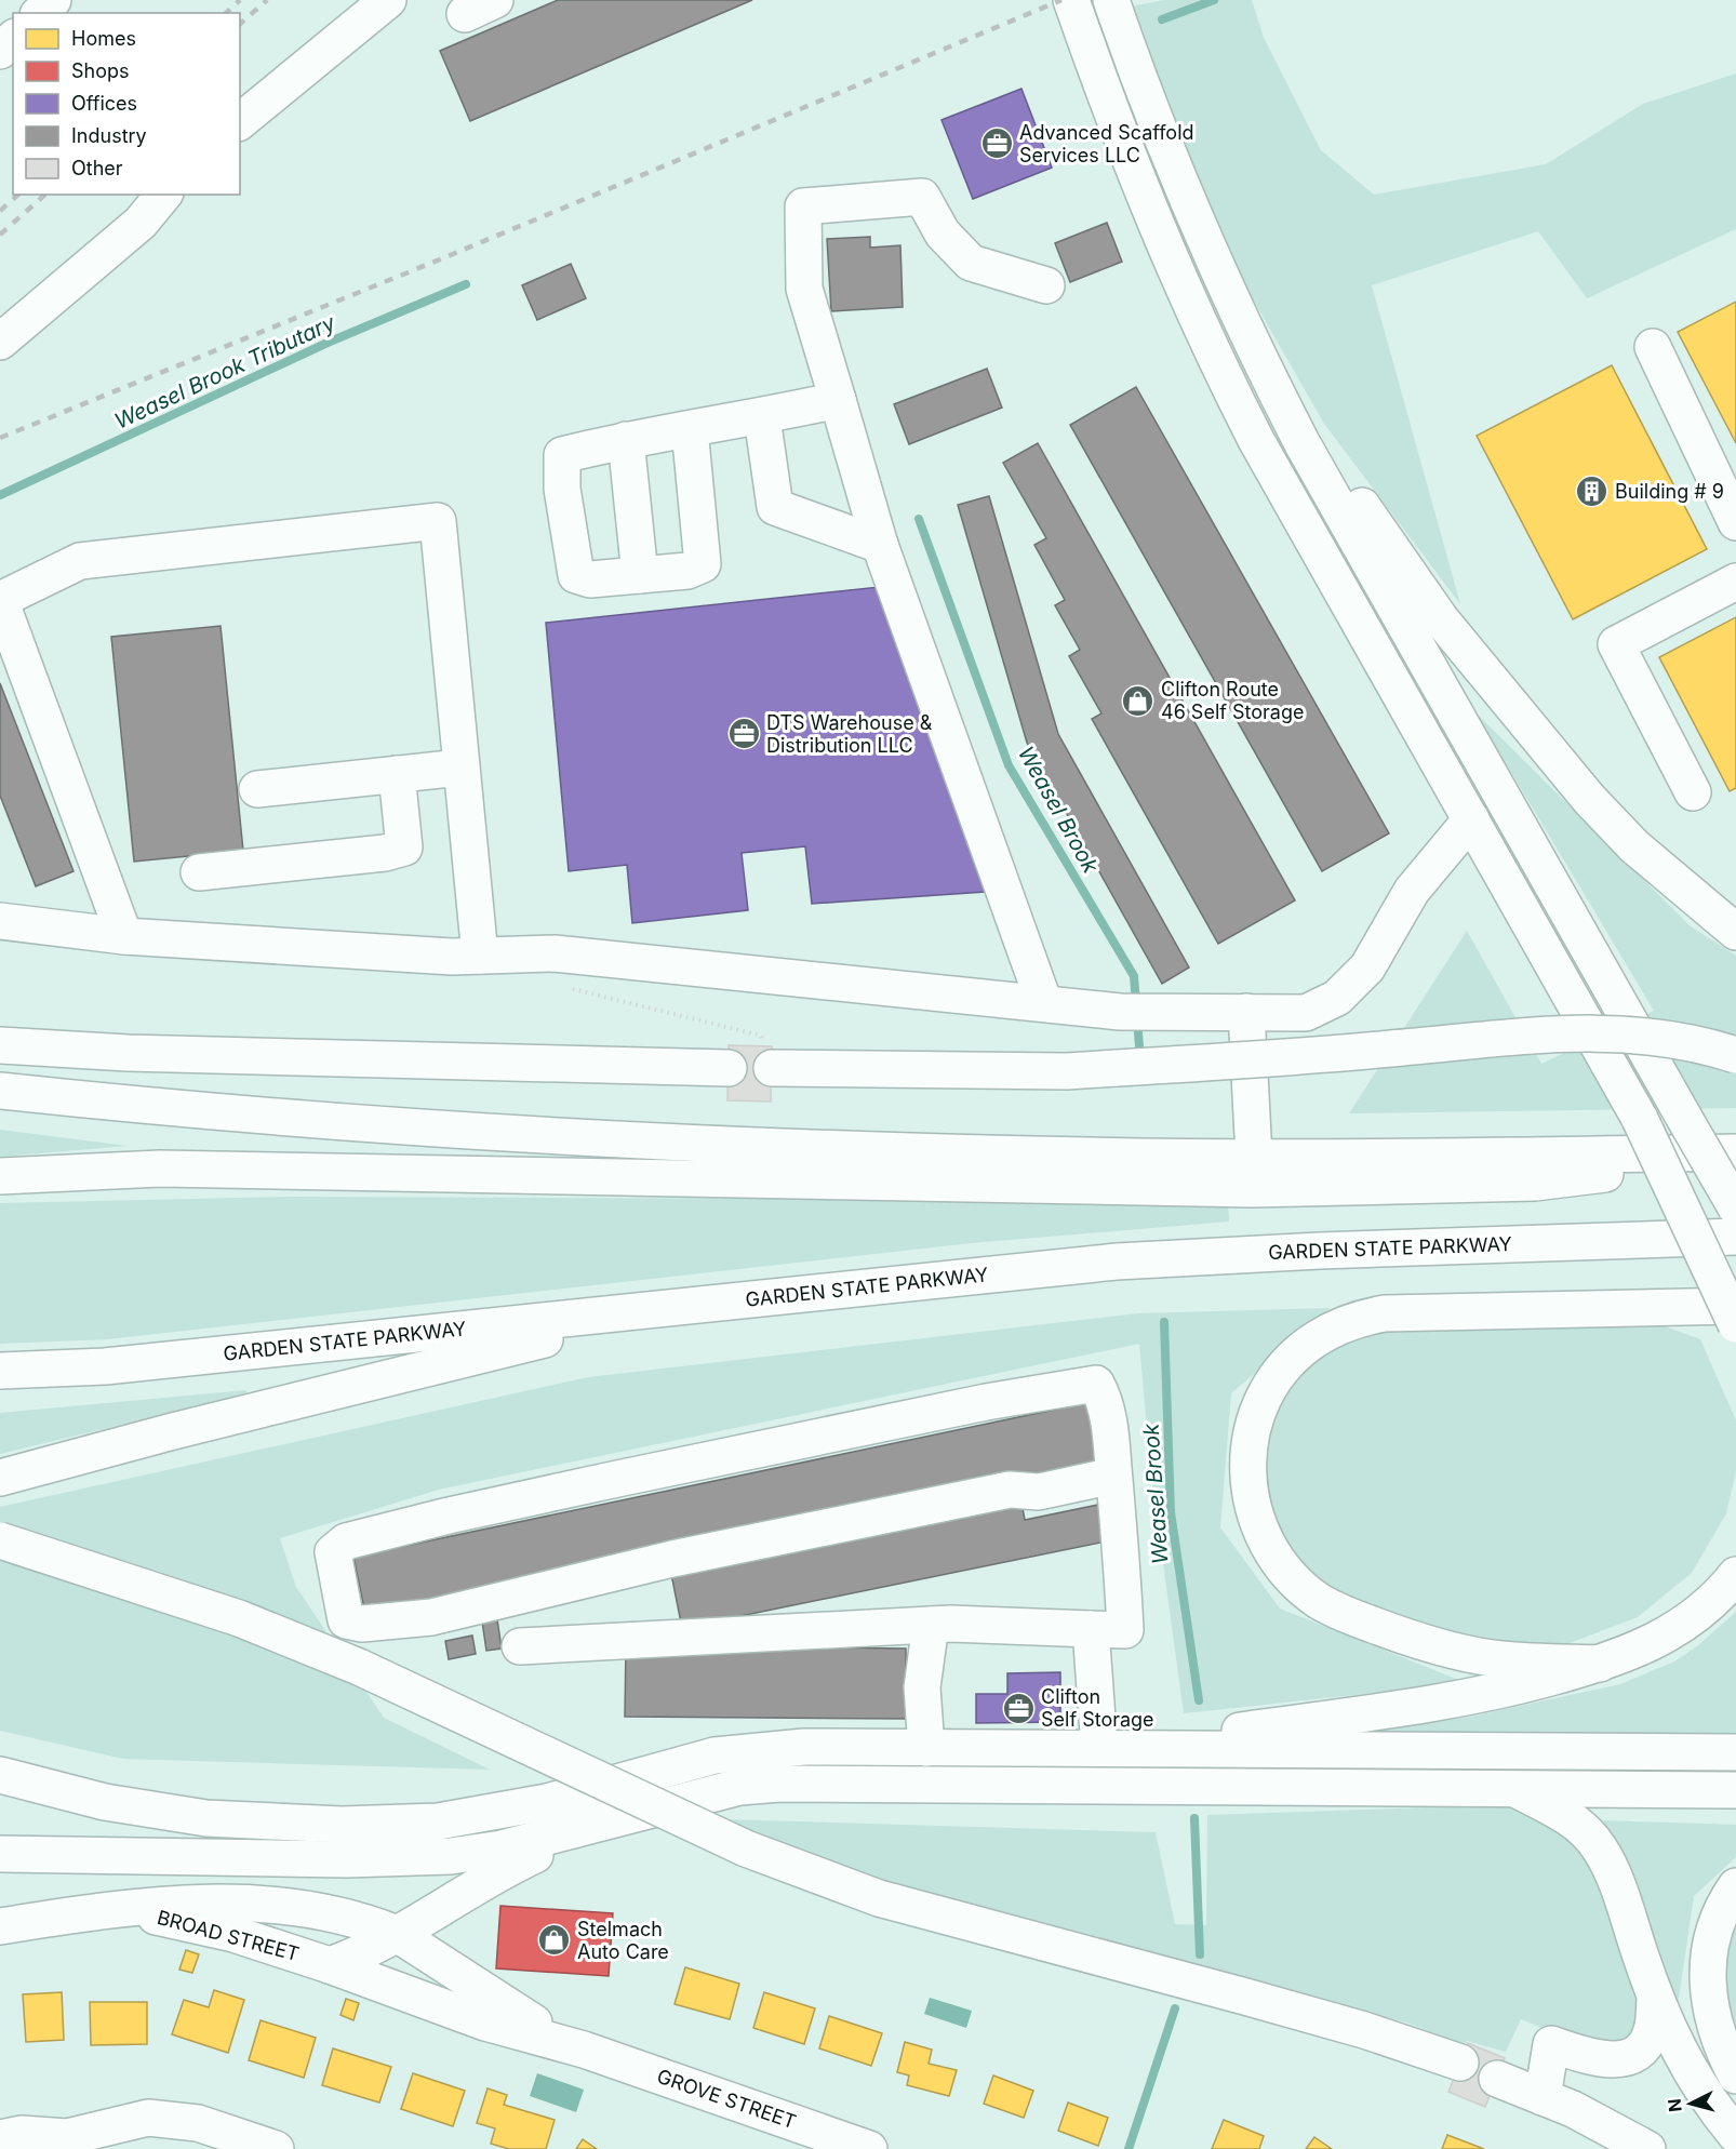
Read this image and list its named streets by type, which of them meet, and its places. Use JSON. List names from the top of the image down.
{
  "streets": {
    "main road": ["GARDEN STATE PARKWAY", "BROAD STREET", "GROVE STREET"]
  },
  "crossings": [
    ["BROAD STREET", "GROVE STREET"]
  ],
  "water": ["Weasel Brook Tributary", "Weasel Brook"],
  "places": {
    "office": ["Advanced Scaffold Services LLC", "DTS Warehouse & Distribution LLC", "Clifton Self Storage"],
    "building": ["Building # 9"],
    "shop": ["Clifton Route 46 Self Storage", "Stelmach Auto Care"]
  },
  "legend": [
    "Homes",
    "Shops",
    "Offices",
    "Industry",
    "Other"
  ],
  "north": "left"
}
